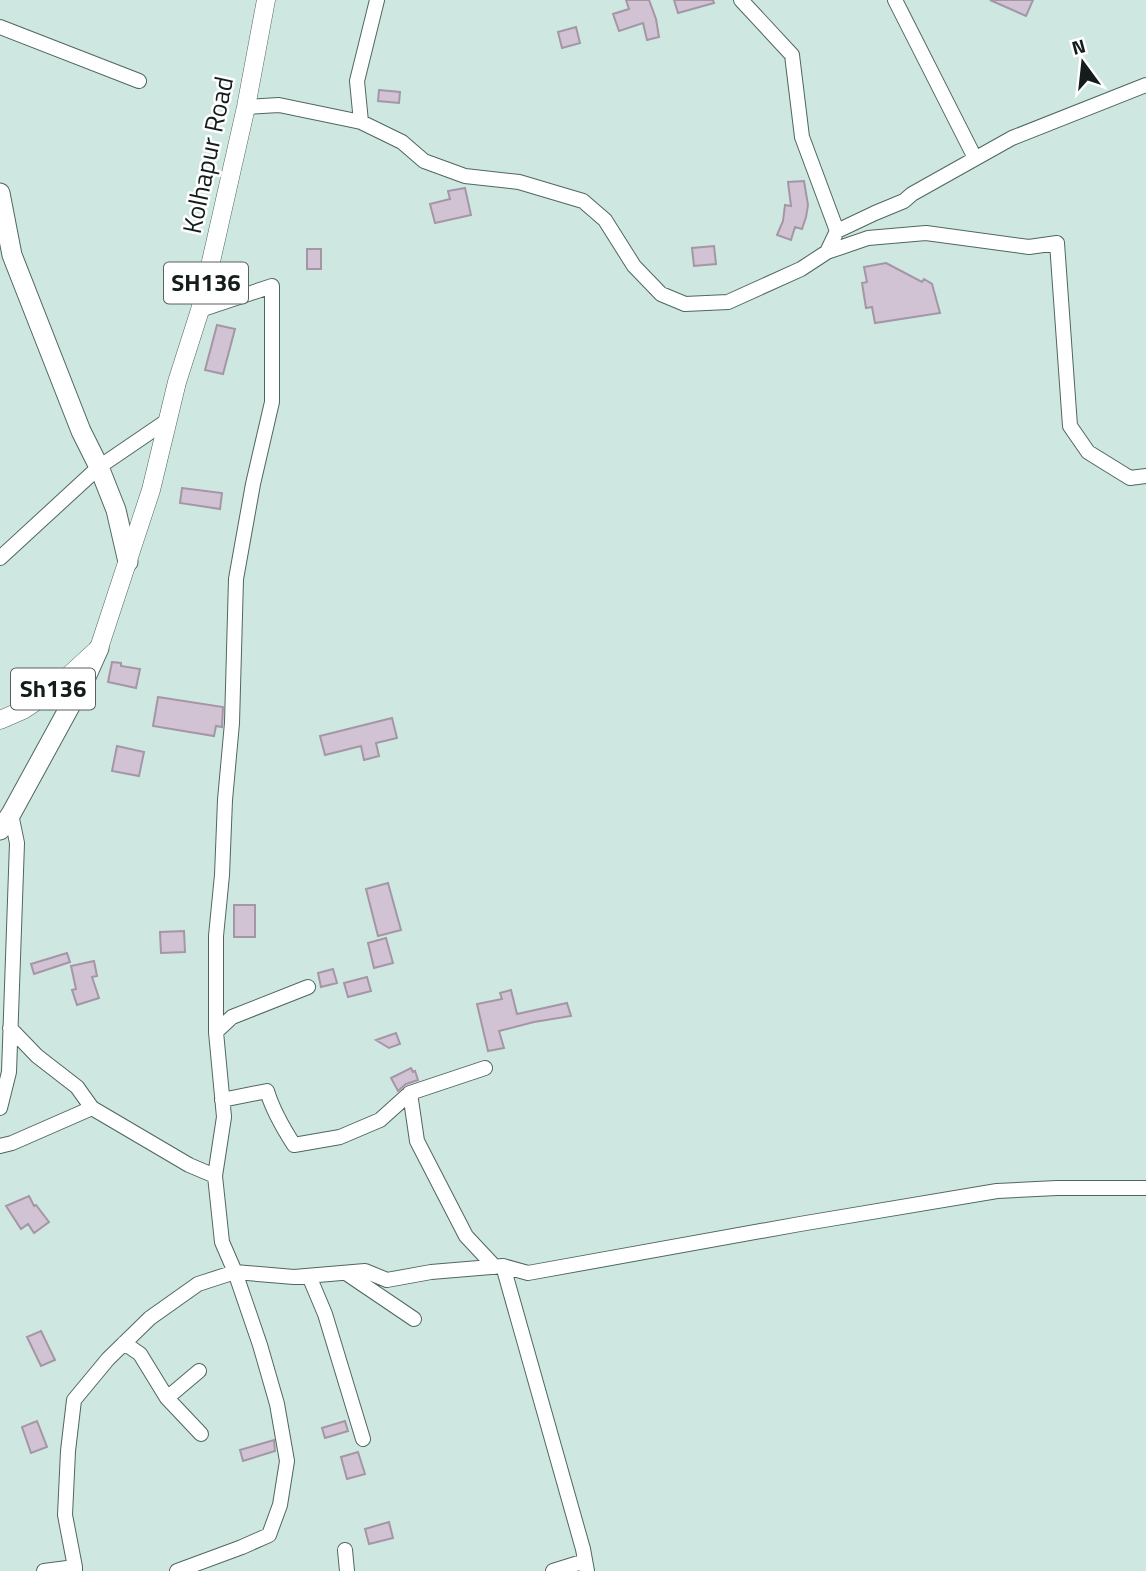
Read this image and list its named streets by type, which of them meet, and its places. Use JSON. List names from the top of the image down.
{
  "streets": {
    "main road": ["Kolhapur Road", "SH136", "Sh136"]
  },
  "crossings": [
    ["Kolhapur Road", "SH136"],
    ["SH136", "Sh136"]
  ],
  "north": "top"
}
